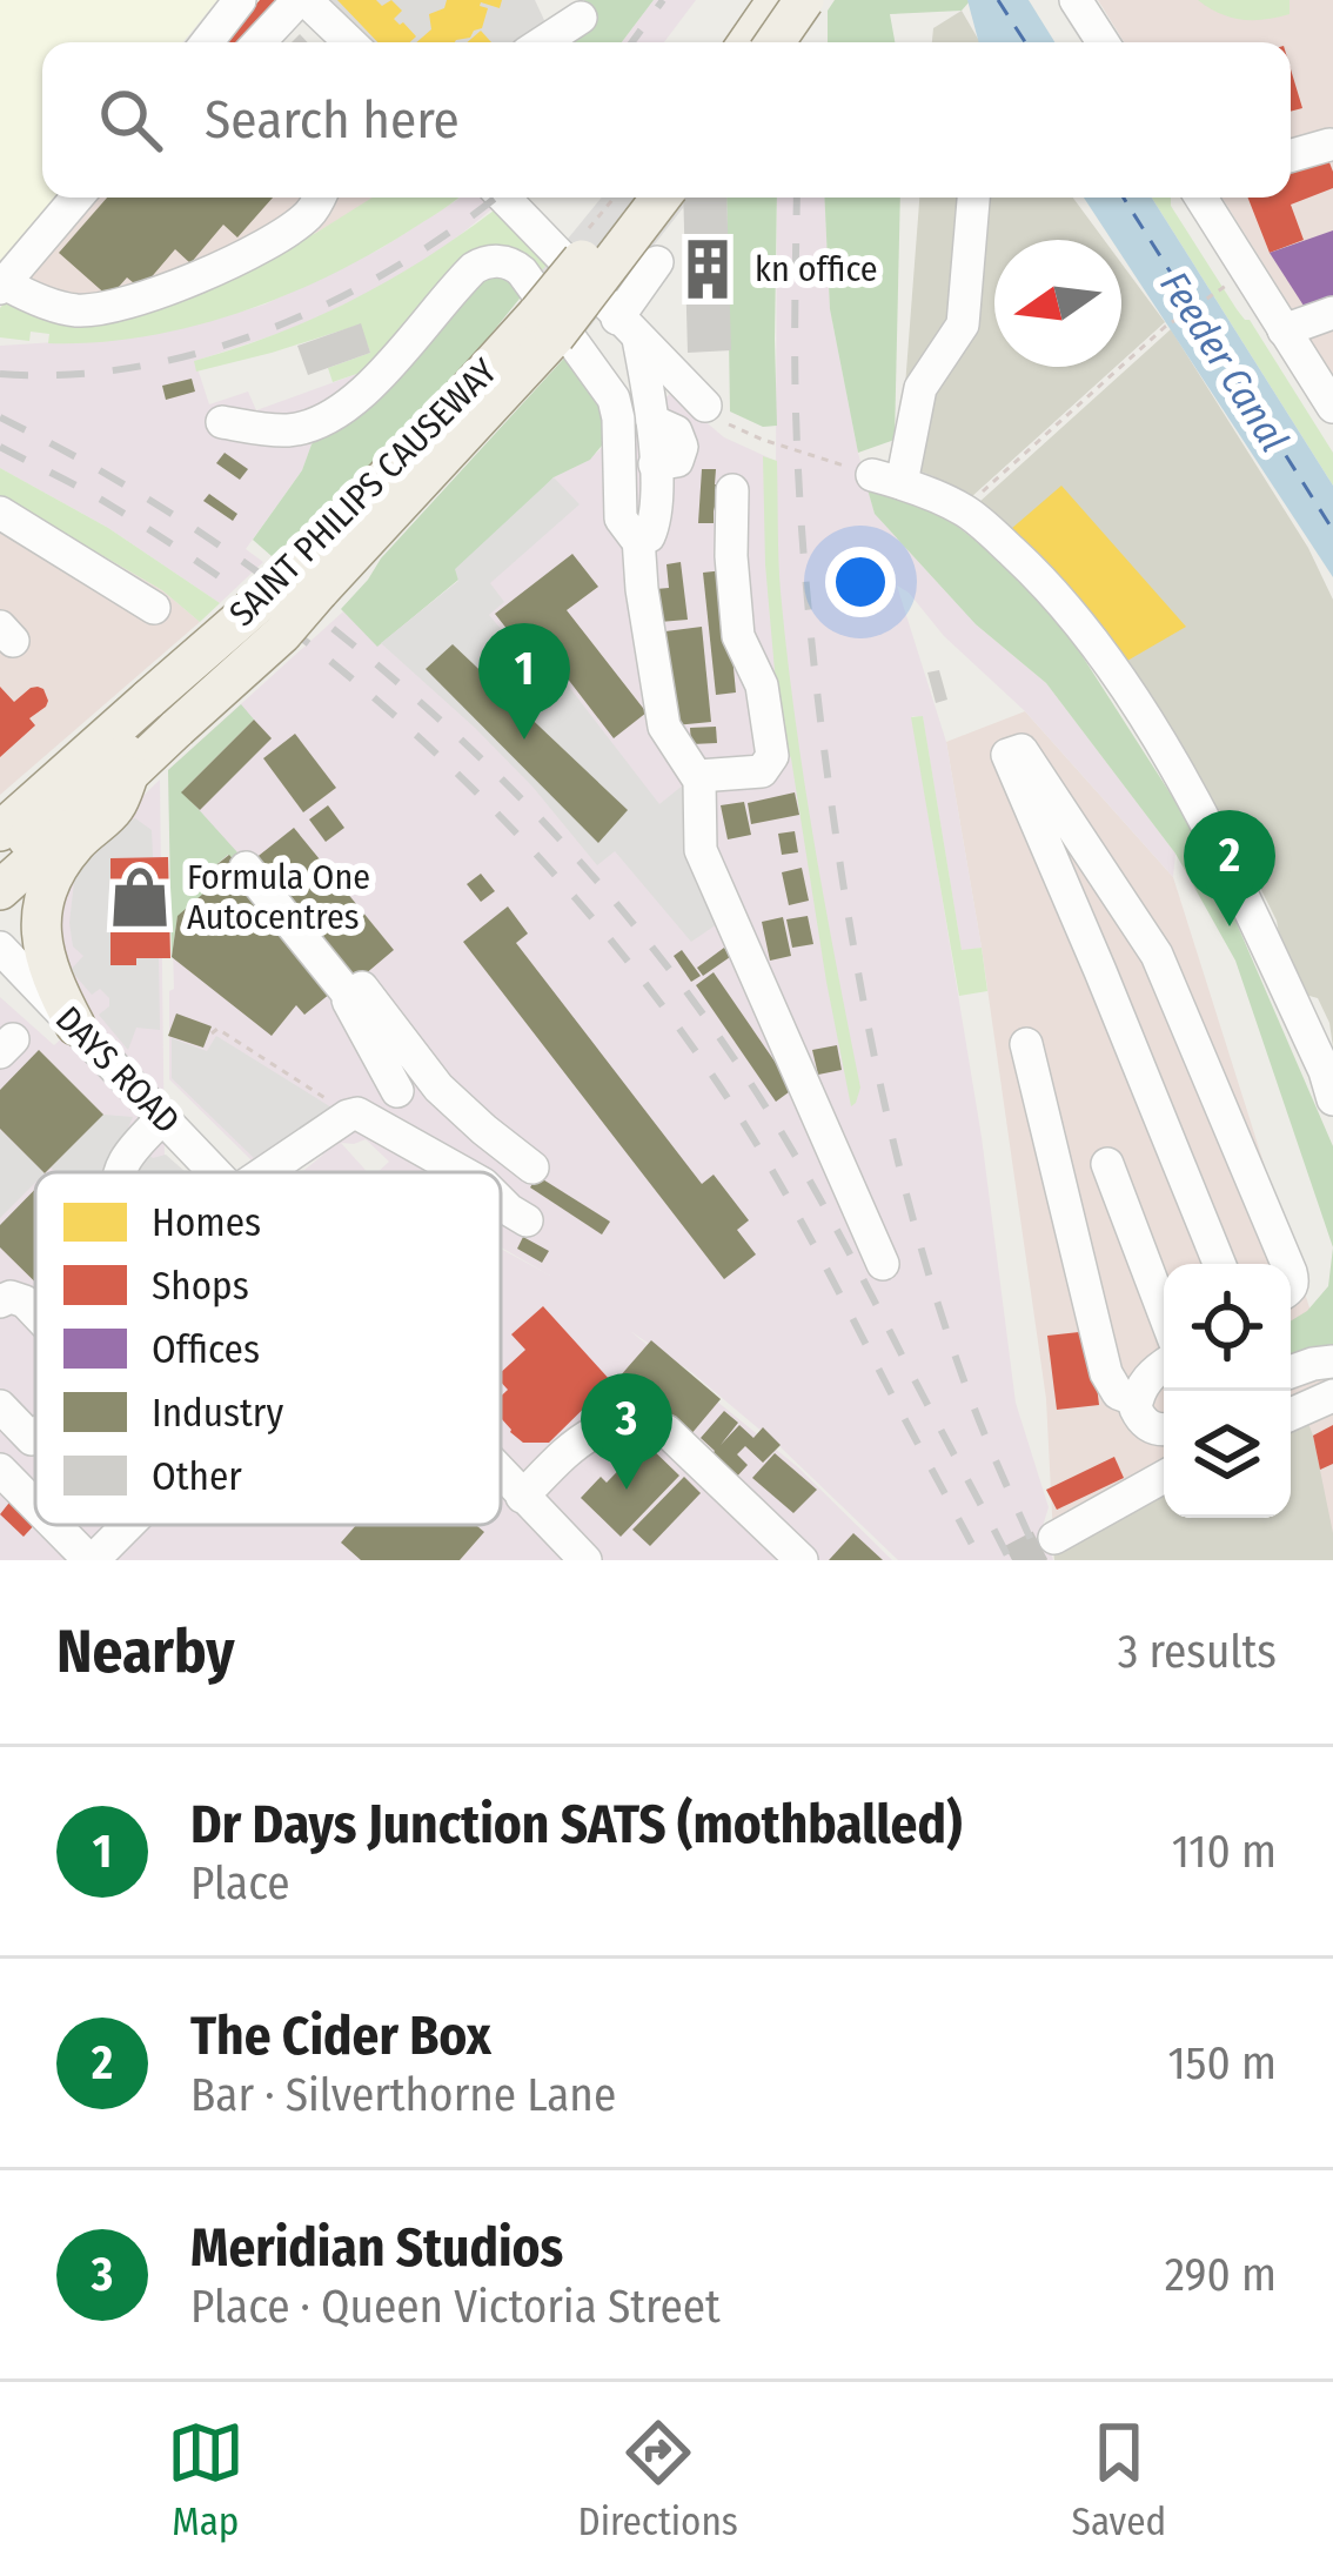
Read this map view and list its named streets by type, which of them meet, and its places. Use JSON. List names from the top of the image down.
{
  "streets": {
    "main road": ["SAINT PHILIPS CAUSEWAY"],
    "street": ["DAYS ROAD"]
  },
  "water": ["Feeder Canal"],
  "places": {
    "building": ["kn office"],
    "shop": ["Formula One Autocentres"]
  },
  "legend": [
    "Homes",
    "Shops",
    "Offices",
    "Industry",
    "Other"
  ],
  "north": "left",
  "page": {
    "search": "Search here",
    "pins": ["1", "2", "3"],
    "heading": ["Nearby", "3 results"],
    "list": [
      {
        "mark": "1",
        "name": "Dr Days Junction SATS (mothballed)",
        "note": "Place",
        "value": "110 m"
      },
      {
        "mark": "2",
        "name": "The Cider Box",
        "note": "Bar · Silverthorne Lane",
        "value": "150 m"
      },
      {
        "mark": "3",
        "name": "Meridian Studios",
        "note": "Place · Queen Victoria Street",
        "value": "290 m"
      }
    ],
    "nav": ["Map", "Directions", "Saved"]
  }
}
